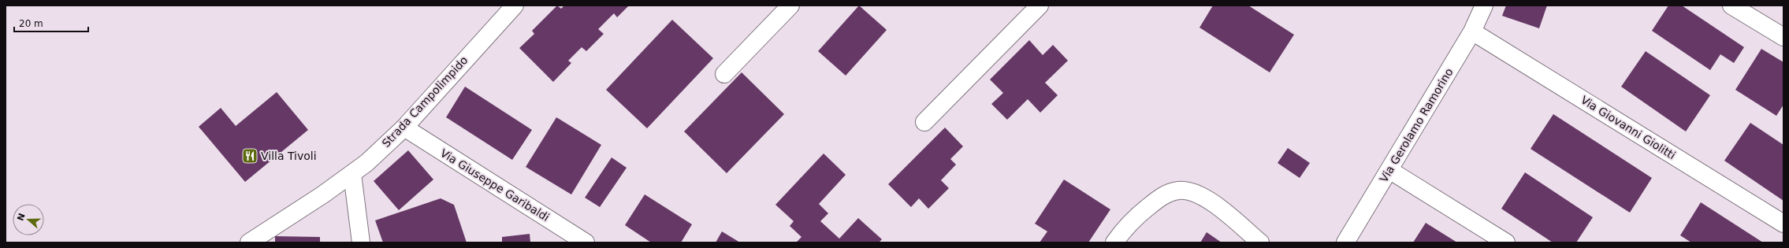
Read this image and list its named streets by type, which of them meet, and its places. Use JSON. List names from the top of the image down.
{
  "streets": {
    "street": [
      "Strada Campolimpido",
      "Via Gerolamo Ramorino",
      "Via Giovanni Giolitti",
      "Via Giuseppe Garibaldi"
    ]
  },
  "crossings": [
    ["Strada Campolimpido", "Via Giuseppe Garibaldi"],
    ["Via Gerolamo Ramorino", "Via Giovanni Giolitti"]
  ],
  "places": {
    "restaurant": ["Villa Tivoli"]
  },
  "scale_bar": "20 m",
  "north": "left"
}
